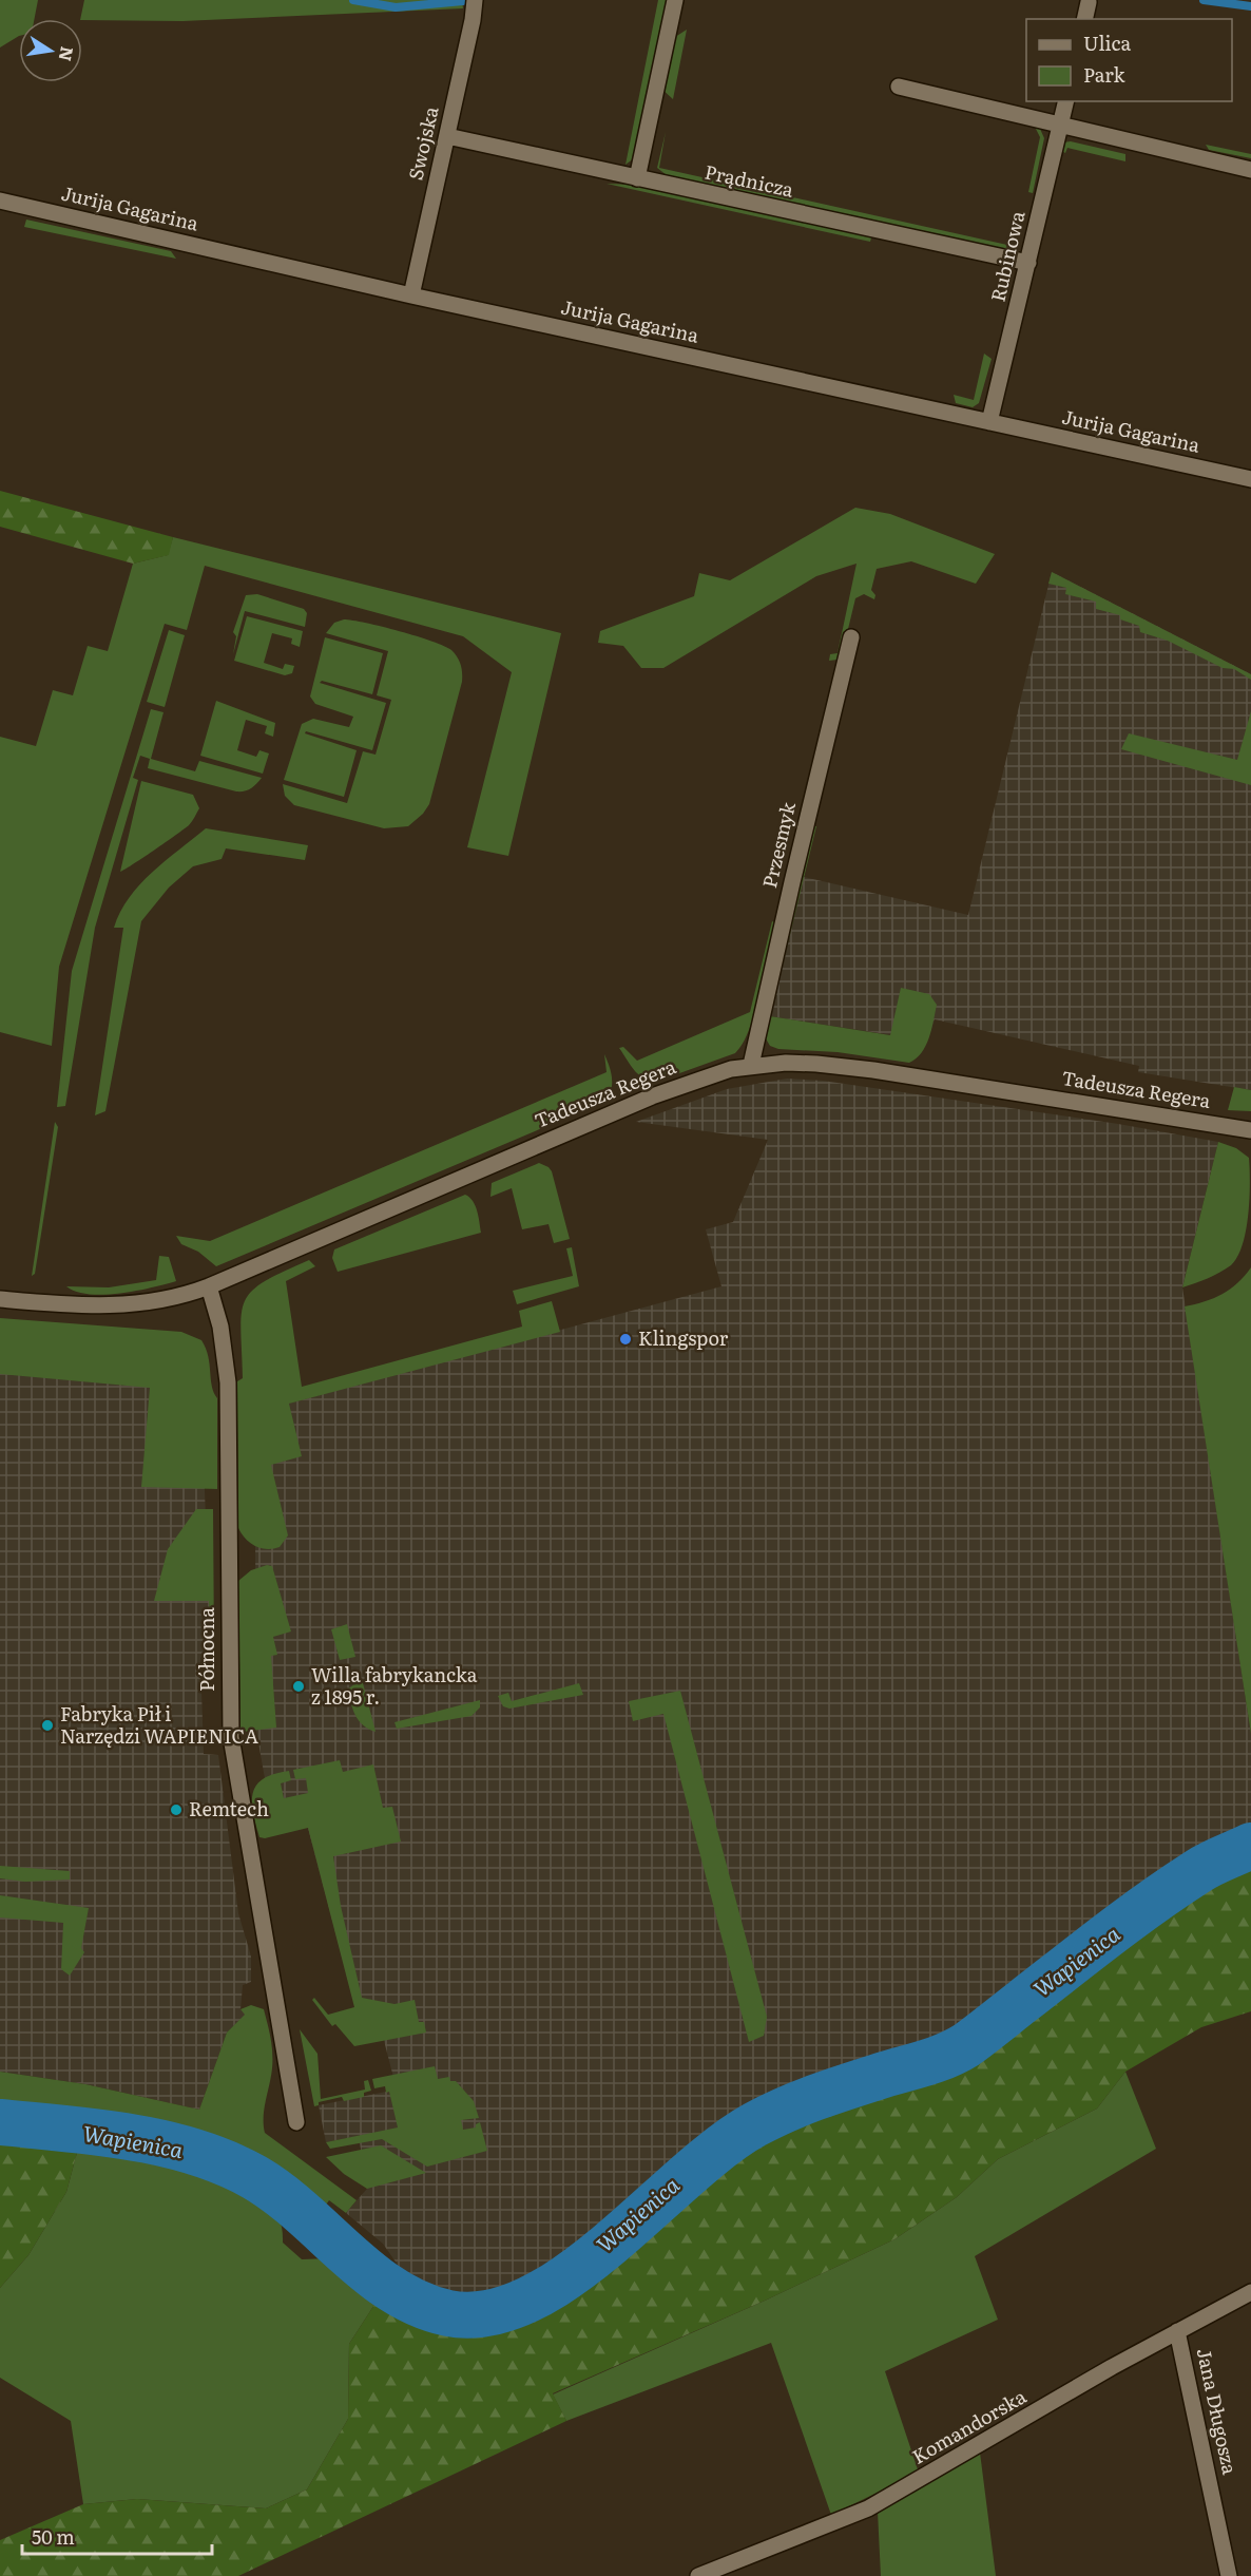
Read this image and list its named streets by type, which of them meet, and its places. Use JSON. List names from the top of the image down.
{
  "streets": {
    "street": [
      "Swojska",
      "Prądnicza",
      "Jurija Gagarina",
      "Rubinowa",
      "Przesmyk",
      "Tadeusza Regera",
      "Północna",
      "Jana Długosza",
      "Komandorska"
    ]
  },
  "crossings": [
    ["Swojska", "Prądnicza"],
    ["Swojska", "Jurija Gagarina"],
    ["Prądnicza", "Rubinowa"],
    ["Jurija Gagarina", "Rubinowa"],
    ["Przesmyk", "Tadeusza Regera"],
    ["Tadeusza Regera", "Północna"],
    ["Jana Długosza", "Komandorska"]
  ],
  "water": ["Wapienica"],
  "places": [
    "Klingspor",
    "Willa fabrykancka z 1895 r.",
    "Fabryka Pił i Narzędzi WAPIENICA",
    "Remtech"
  ],
  "legend": ["Ulica", "Park"],
  "scale_bar": "50 m",
  "north": "right"
}
